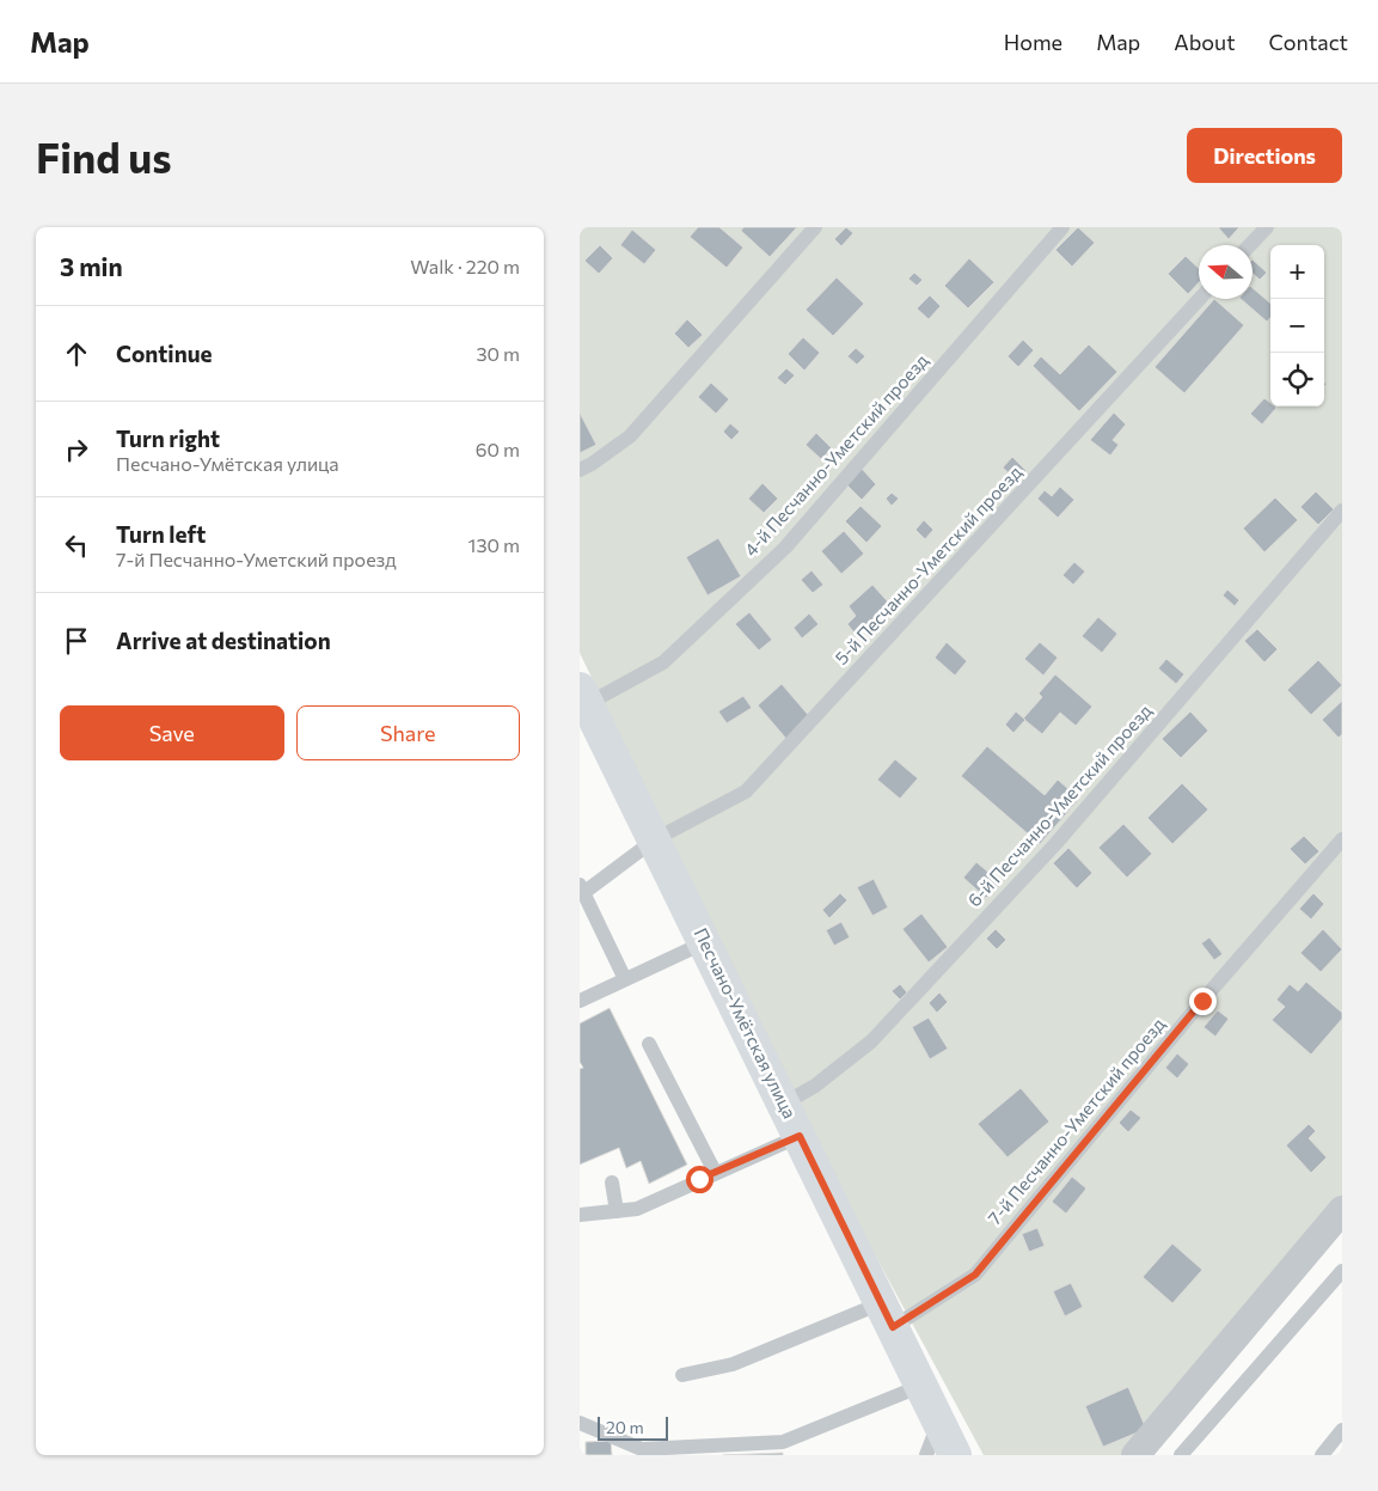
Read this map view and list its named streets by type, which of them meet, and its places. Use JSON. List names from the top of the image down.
{
  "streets": {
    "main road": ["Песчано-Умётская улица"],
    "lane": [
      "4-й Песчанно-Уметский проезд",
      "5-й Песчанно-Уметский проезд",
      "6-й Песчанно-Уметский проезд",
      "7-й Песчанно-Уметский проезд"
    ]
  },
  "crossings": [
    ["4-й Песчанно-Уметский проезд", "Песчано-Умётская улица"],
    ["5-й Песчанно-Уметский проезд", "Песчано-Умётская улица"],
    ["6-й Песчанно-Уметский проезд", "Песчано-Умётская улица"],
    ["Песчано-Умётская улица", "7-й Песчанно-Уметский проезд"]
  ],
  "scale_bar": "20 m",
  "north": "left",
  "page": {
    "header": "Map",
    "nav": [
      "Home",
      "Map",
      "About",
      "Contact"
    ],
    "buttons": [
      "Directions",
      ["Save", "Share"]
    ],
    "title": "Find us",
    "heading": ["3 min", "Walk · 220 m"],
    "map_buttons": ["+", "−"],
    "list": [
      ["Continue", "30 m"],
      ["Turn right", "Песчано-Умётская улица", "60 m"],
      ["Turn left", "7-й Песчанно-Уметский проезд", "130 m"],
      "Arrive at destination"
    ],
    "scale": "20 m"
  }
}
